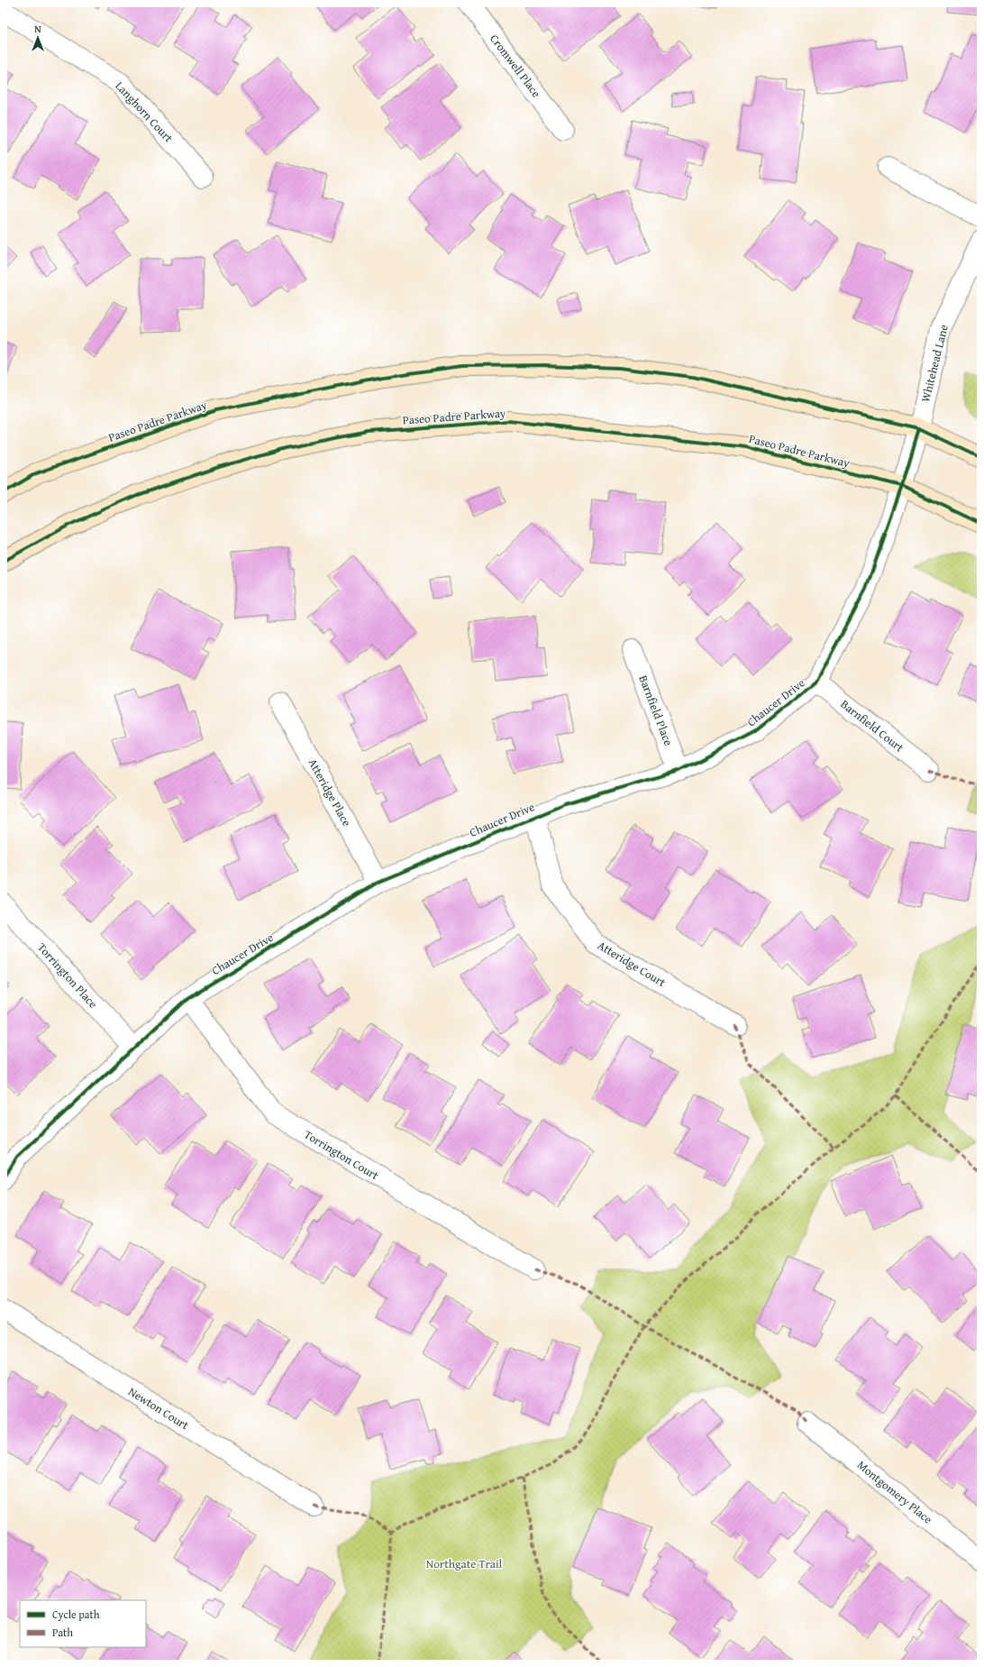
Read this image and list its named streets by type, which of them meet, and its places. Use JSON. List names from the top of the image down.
{
  "streets": {
    "main road": ["Paseo Padre Parkway"],
    "street": [
      "Cromwell Place",
      "Langhorn Court",
      "Whitehead Lane",
      "Chaucer Drive",
      "Barnfield Place",
      "Barnfield Court",
      "Atteridge Place",
      "Atteridge Court",
      "Torrington Place",
      "Torrington Court",
      "Newton Court",
      "Montgomery Place"
    ]
  },
  "crossings": [
    ["Whitehead Lane", "Paseo Padre Parkway"],
    ["Whitehead Lane", "Chaucer Drive"],
    ["Paseo Padre Parkway", "Chaucer Drive"],
    ["Chaucer Drive", "Barnfield Place"],
    ["Chaucer Drive", "Barnfield Court"],
    ["Chaucer Drive", "Atteridge Place"],
    ["Chaucer Drive", "Atteridge Court"],
    ["Chaucer Drive", "Torrington Place"],
    ["Chaucer Drive", "Torrington Court"]
  ],
  "parks": ["Northgate Trail"],
  "legend": ["Cycle path", "Path"],
  "north": "top"
}
